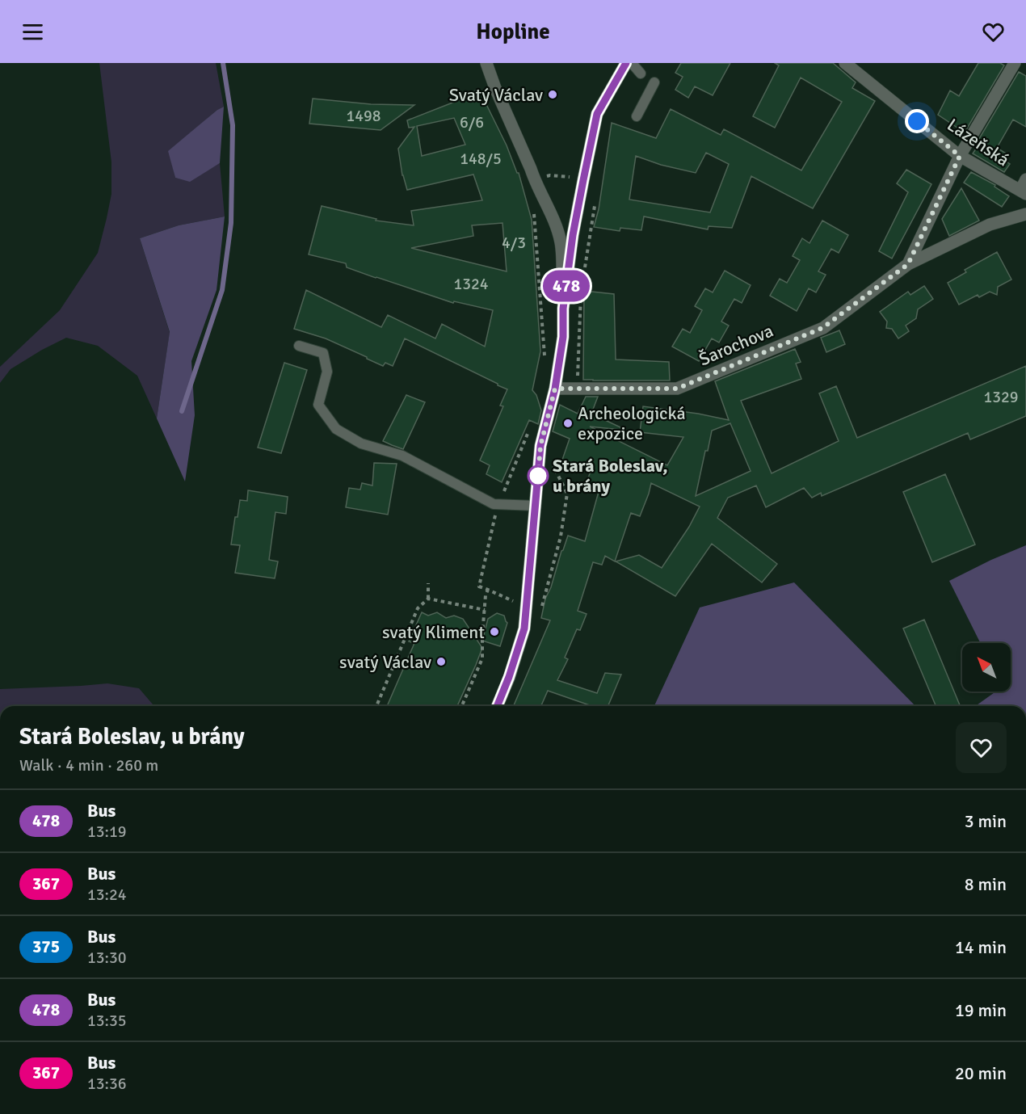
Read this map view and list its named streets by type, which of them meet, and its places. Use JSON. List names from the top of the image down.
{
  "streets": {
    "street": ["Lázeňská", "Šarochova"]
  },
  "crossings": [
    ["Lázeňská", "Šarochova"]
  ],
  "places": [
    "Svatý Václav",
    "Archeologická expozice",
    "Stará Boleslav, u brány",
    "svatý Kliment",
    "svatý Václav"
  ],
  "lines": ["bus line 478"],
  "house_numbers": [
    "1498",
    "6/6",
    "148/5",
    "4/3",
    "1324",
    "1329"
  ],
  "north": "top left",
  "page": {
    "header": "Hopline",
    "on_map": "478",
    "heading": ["Stará Boleslav, u brány", "Walk · 4 min · 260 m"],
    "list": [
      {
        "mark": "478",
        "name": "Bus",
        "note": "13:19",
        "value": "3 min"
      },
      {
        "mark": "367",
        "name": "Bus",
        "note": "13:24",
        "value": "8 min"
      },
      {
        "mark": "375",
        "name": "Bus",
        "note": "13:30",
        "value": "14 min"
      },
      {
        "mark": "478",
        "name": "Bus",
        "note": "13:35",
        "value": "19 min"
      },
      {
        "mark": "367",
        "name": "Bus",
        "note": "13:36",
        "value": "20 min"
      }
    ]
  }
}
